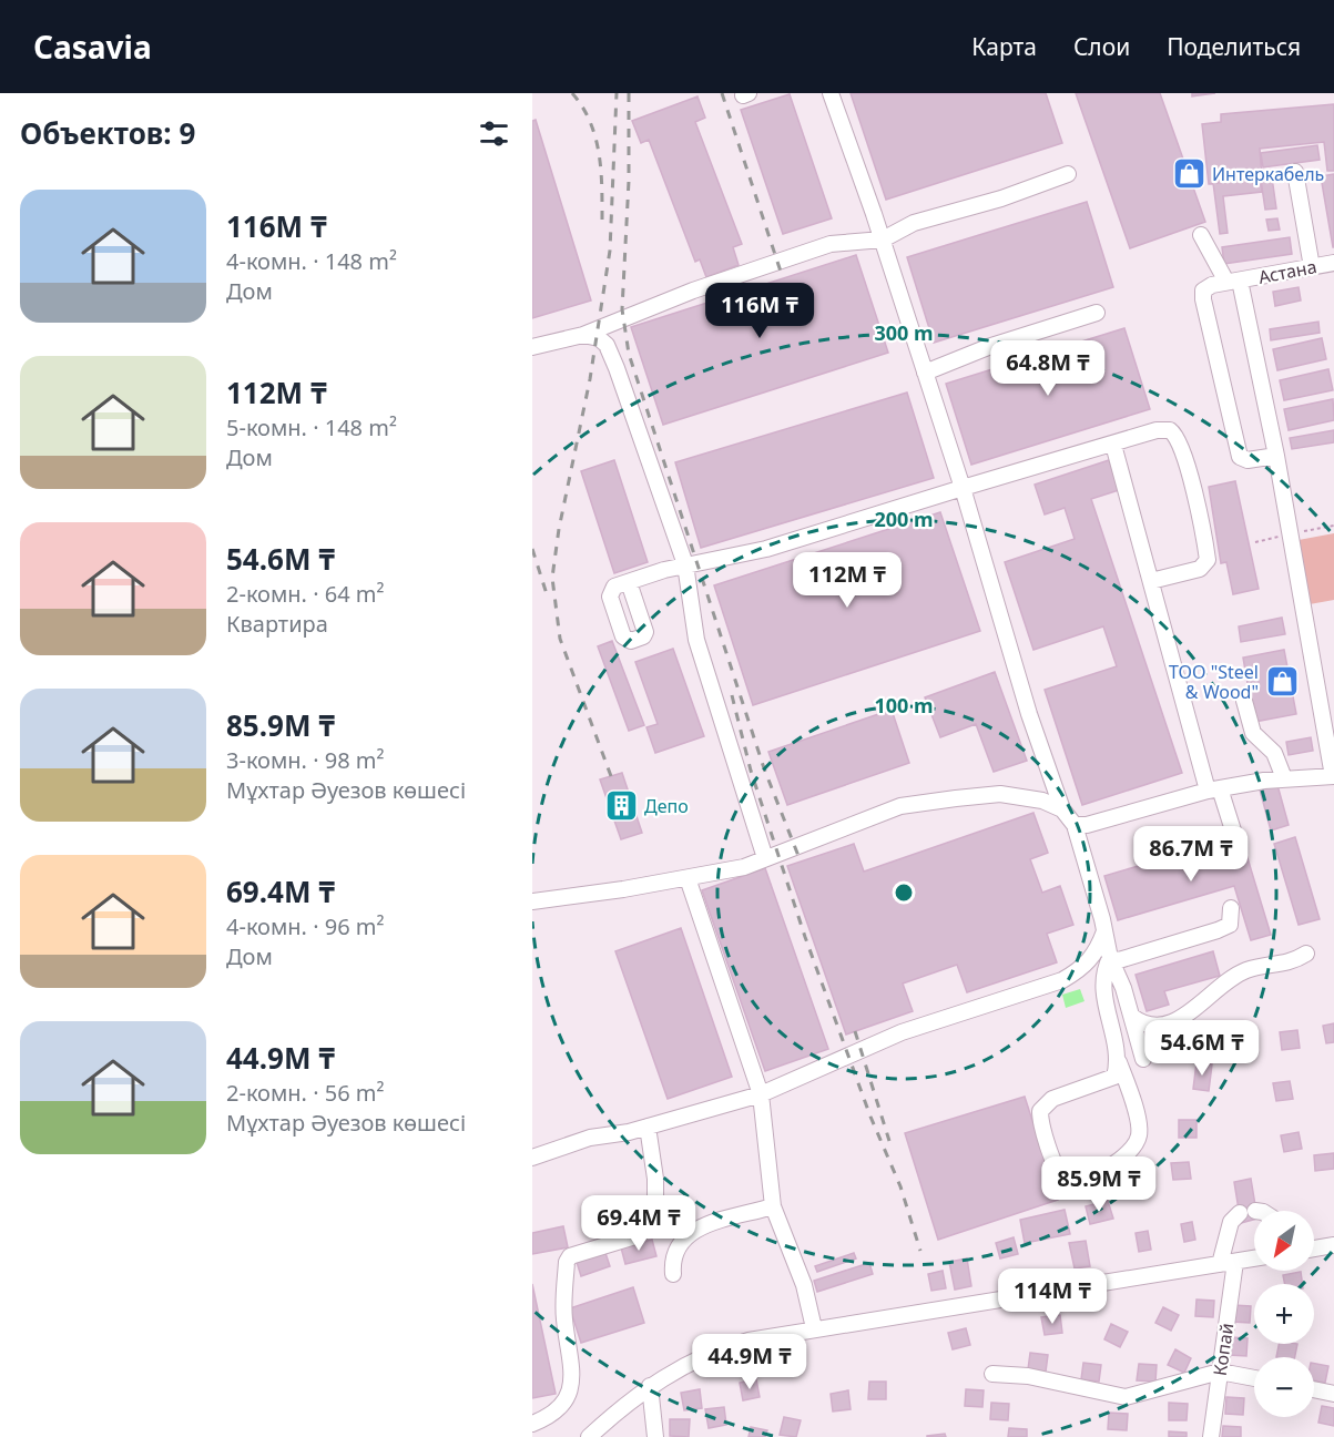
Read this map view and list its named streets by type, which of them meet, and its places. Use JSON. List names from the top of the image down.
{
  "streets": {
    "street": ["Астана", "Копай"]
  },
  "places": {
    "shop": ["Интеркабель", "TOO \"Steel & Wood\""],
    "building": ["Депо"]
  },
  "north": "bottom left",
  "page": {
    "header": "Casavia",
    "nav": ["Карта", "Слои", "Поделиться"],
    "heading": "Объектов: 9",
    "list": [
      {
        "name": "116M ₸",
        "note": "4-комн. · 148 m² · Дом"
      },
      {
        "name": "112M ₸",
        "note": "5-комн. · 148 m² · Дом"
      },
      {
        "name": "54.6M ₸",
        "note": "2-комн. · 64 m² · Квартира"
      },
      {
        "name": "85.9M ₸",
        "note": "3-комн. · 98 m² · Мұхтар Әуезов көшесі"
      },
      {
        "name": "69.4M ₸",
        "note": "4-комн. · 96 m² · Дом"
      },
      {
        "name": "44.9M ₸",
        "note": "2-комн. · 56 m² · Мұхтар Әуезов көшесі"
      }
    ],
    "price": [
      "116M ₸",
      "64.8M ₸",
      "112M ₸",
      "86.7M ₸",
      "54.6M ₸",
      "85.9M ₸",
      "69.4M ₸",
      "114M ₸",
      "44.9M ₸"
    ],
    "map_buttons": ["+", "−"]
  },
  "rings": ["300 m", "200 m", "100 m"]
}
